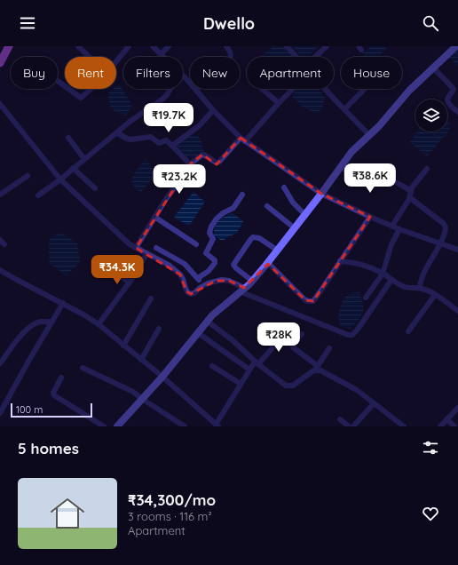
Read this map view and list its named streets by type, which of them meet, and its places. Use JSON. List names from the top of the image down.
{
  "scale_bar": "100 m",
  "page": {
    "header": "Dwello",
    "chip": [
      "Buy",
      "Rent",
      "Filters",
      "New",
      "Apartment",
      "House"
    ],
    "price": [
      "₹19.7K",
      "₹38.6K",
      "₹23.2K",
      "₹34.3K",
      "₹28K"
    ],
    "scale": "100 m",
    "heading": "5 homes",
    "list": [
      {
        "name": "₹34,300/mo",
        "note": "3 rooms · 116 m² · Apartment"
      }
    ]
  }
}
